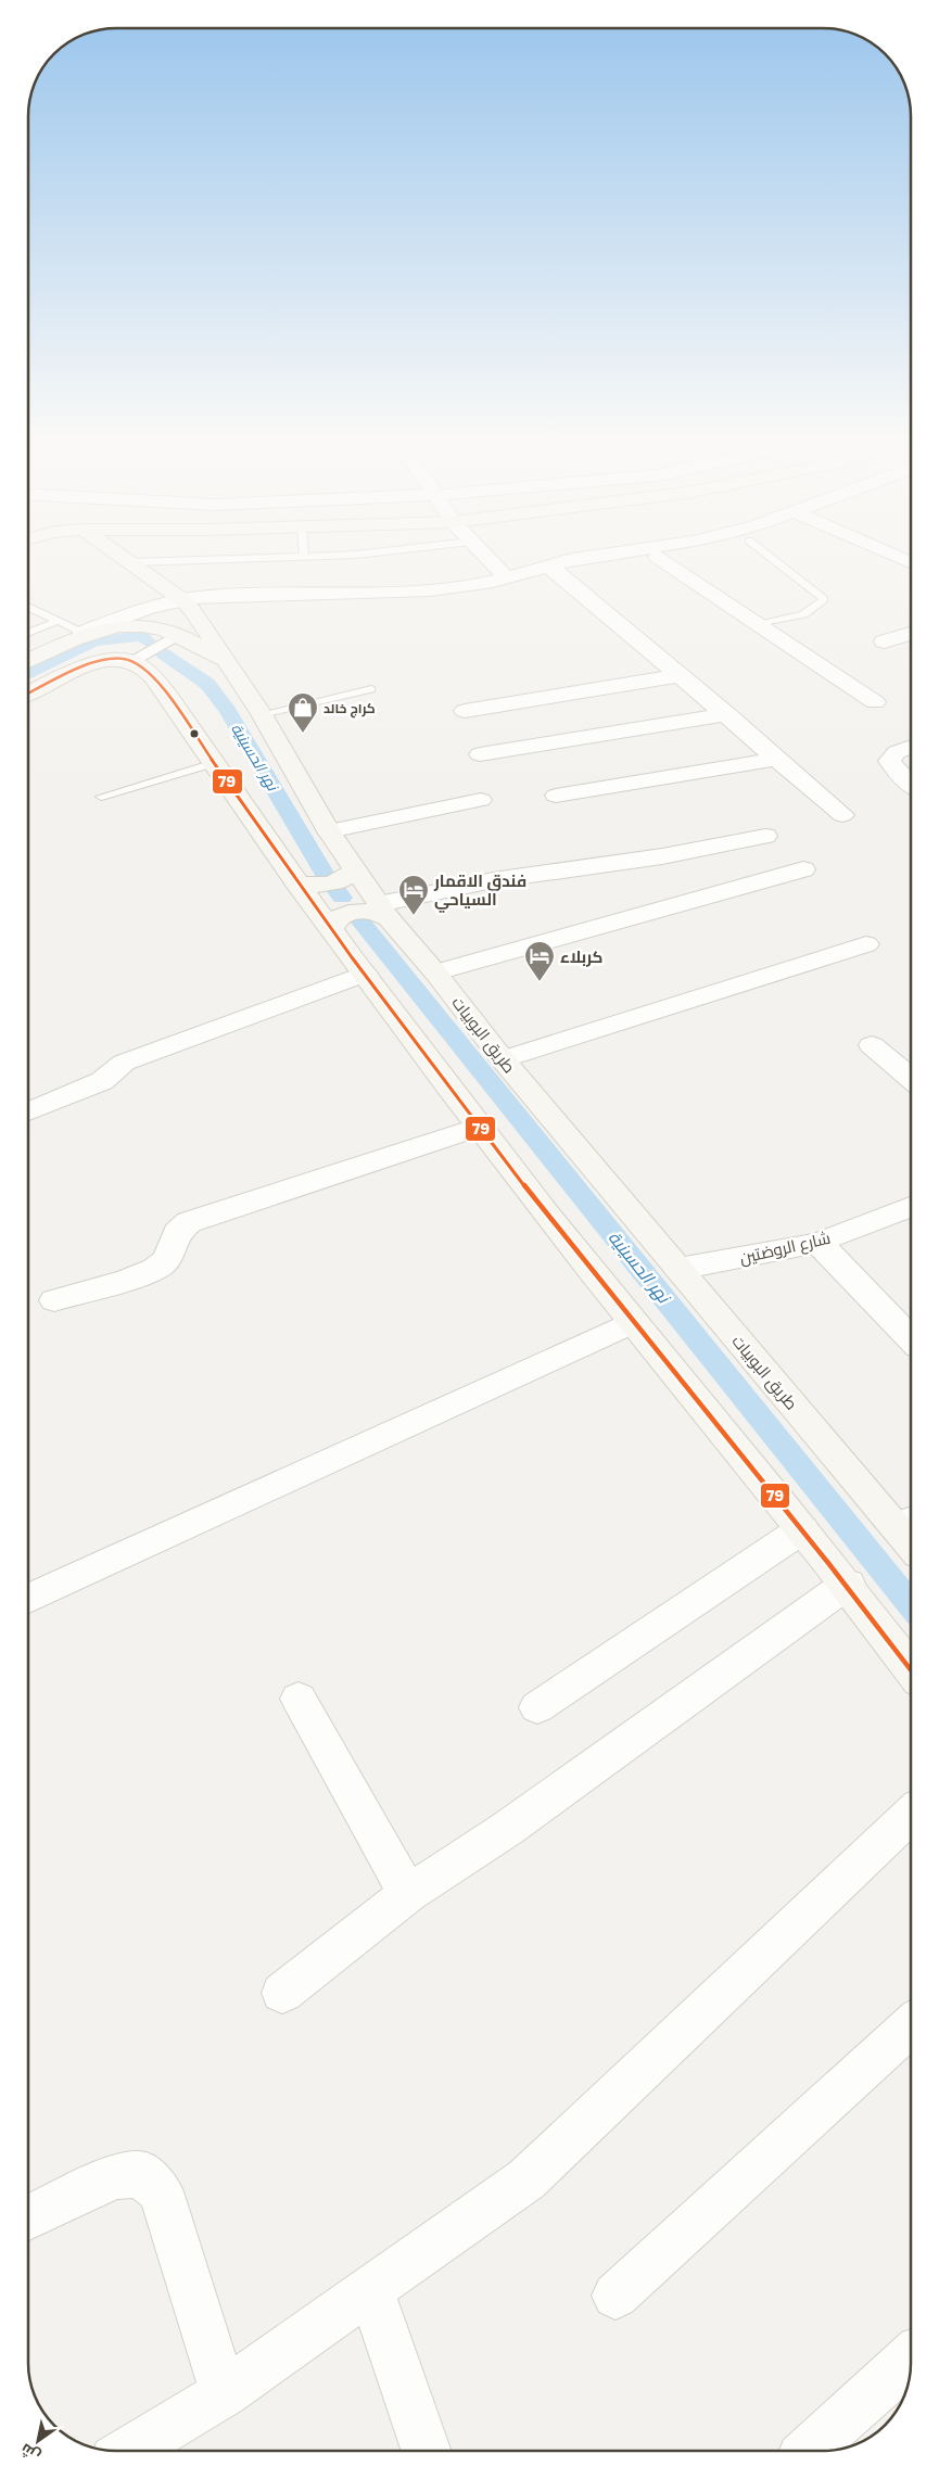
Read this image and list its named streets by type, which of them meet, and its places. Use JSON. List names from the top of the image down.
{
  "streets": {
    "main road": ["طريق البوبيات"],
    "street": ["شارع الروضتين"]
  },
  "crossings": [
    ["طريق البوبيات", "شارع الروضتين"]
  ],
  "water": ["نهر الحسينية"],
  "places": {
    "shop": ["كراج خالد"],
    "hotel": ["فندق الاقمار السياحي", "كربلاء"]
  },
  "lines": ["transit line 79"],
  "north": "bottom left"
}
